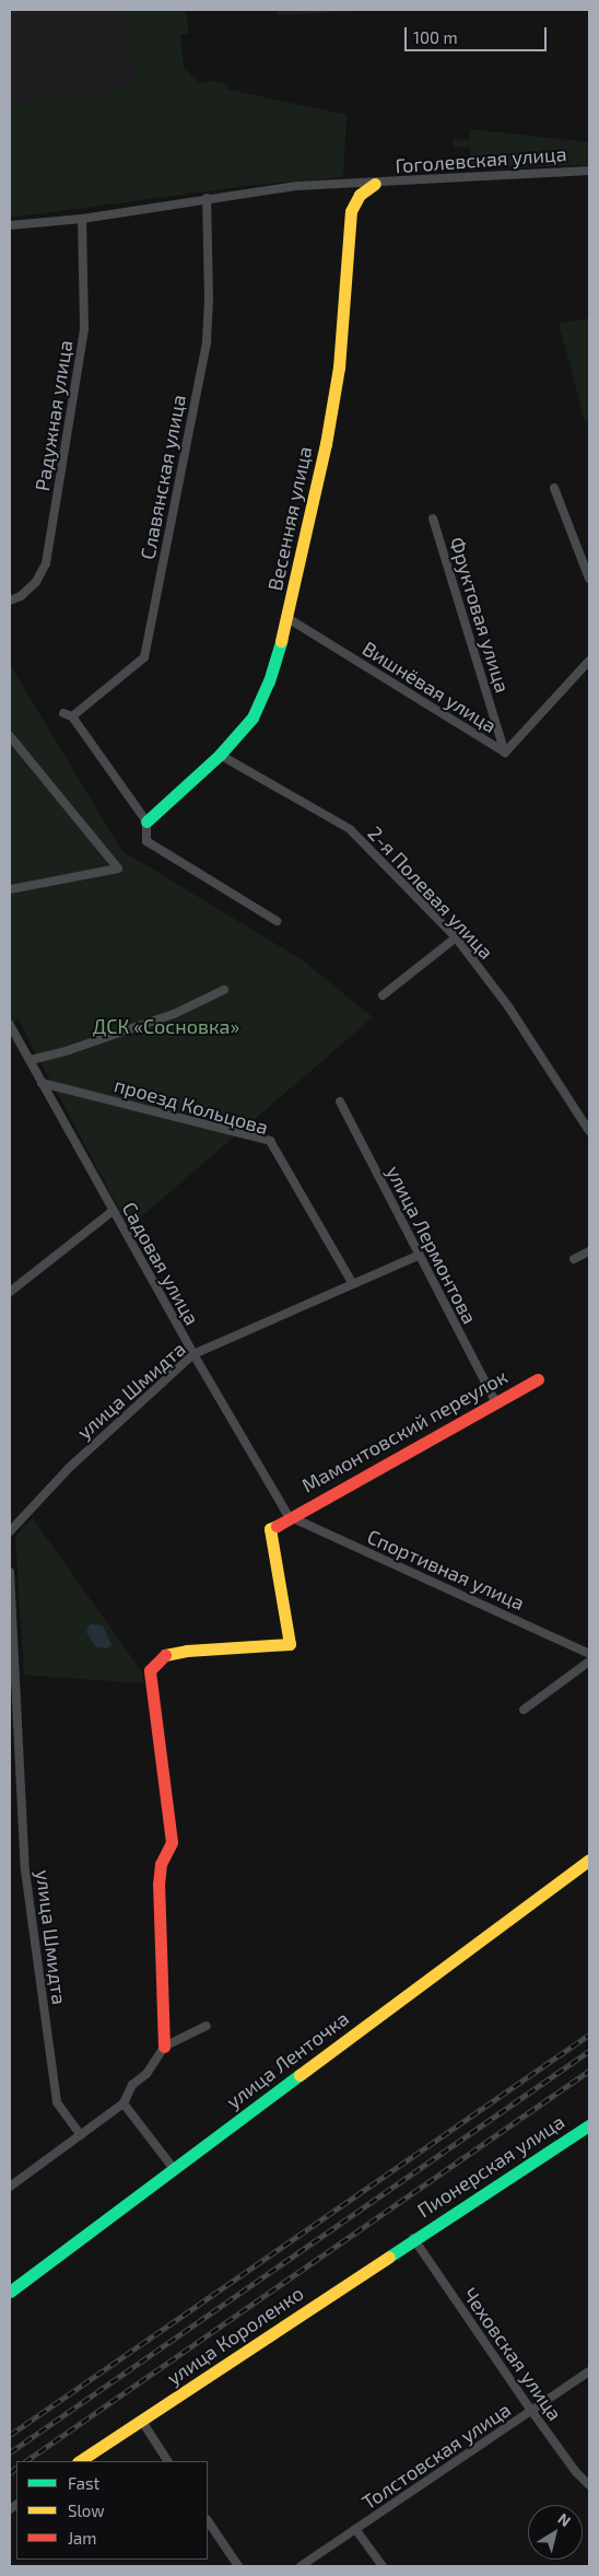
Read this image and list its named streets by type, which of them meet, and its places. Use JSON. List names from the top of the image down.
{
  "streets": {
    "street": [
      "Гоголевская улица",
      "Радужная улица",
      "Славянская улица",
      "Весенняя улица",
      "Фруктовая улица",
      "Вишнёвая улица",
      "2-я Полевая улица",
      "проезд Кольцова",
      "улица Лермонтова",
      "Садовая улица",
      "улица Шмидта",
      "Мамонтовский переулок",
      "Спортивная улица",
      "улица Ленточка",
      "Пионерская улица",
      "улица Короленко",
      "Чеховская улица",
      "Толстовская улица"
    ]
  },
  "crossings": [
    ["Гоголевская улица", "Радужная улица"],
    ["Гоголевская улица", "Славянская улица"],
    ["Гоголевская улица", "Весенняя улица"],
    ["Весенняя улица", "Вишнёвая улица"],
    ["Весенняя улица", "2-я Полевая улица"],
    ["Фруктовая улица", "Вишнёвая улица"],
    ["проезд Кольцова", "Садовая улица"],
    ["проезд Кольцова", "улица Шмидта"],
    ["улица Лермонтова", "улица Шмидта"],
    ["улица Лермонтова", "Мамонтовский переулок"],
    ["Садовая улица", "улица Шмидта"],
    ["Садовая улица", "Мамонтовский переулок"],
    ["Садовая улица", "Спортивная улица"],
    ["Мамонтовский переулок", "Спортивная улица"],
    ["Пионерская улица", "улица Короленко"],
    ["Пионерская улица", "Чеховская улица"],
    ["улица Короленко", "Чеховская улица"],
    ["Чеховская улица", "Толстовская улица"]
  ],
  "parks": ["ДСК «Сосновка»"],
  "legend": ["Fast", "Slow", "Jam"],
  "scale_bar": "100 m",
  "north": "top right"
}
